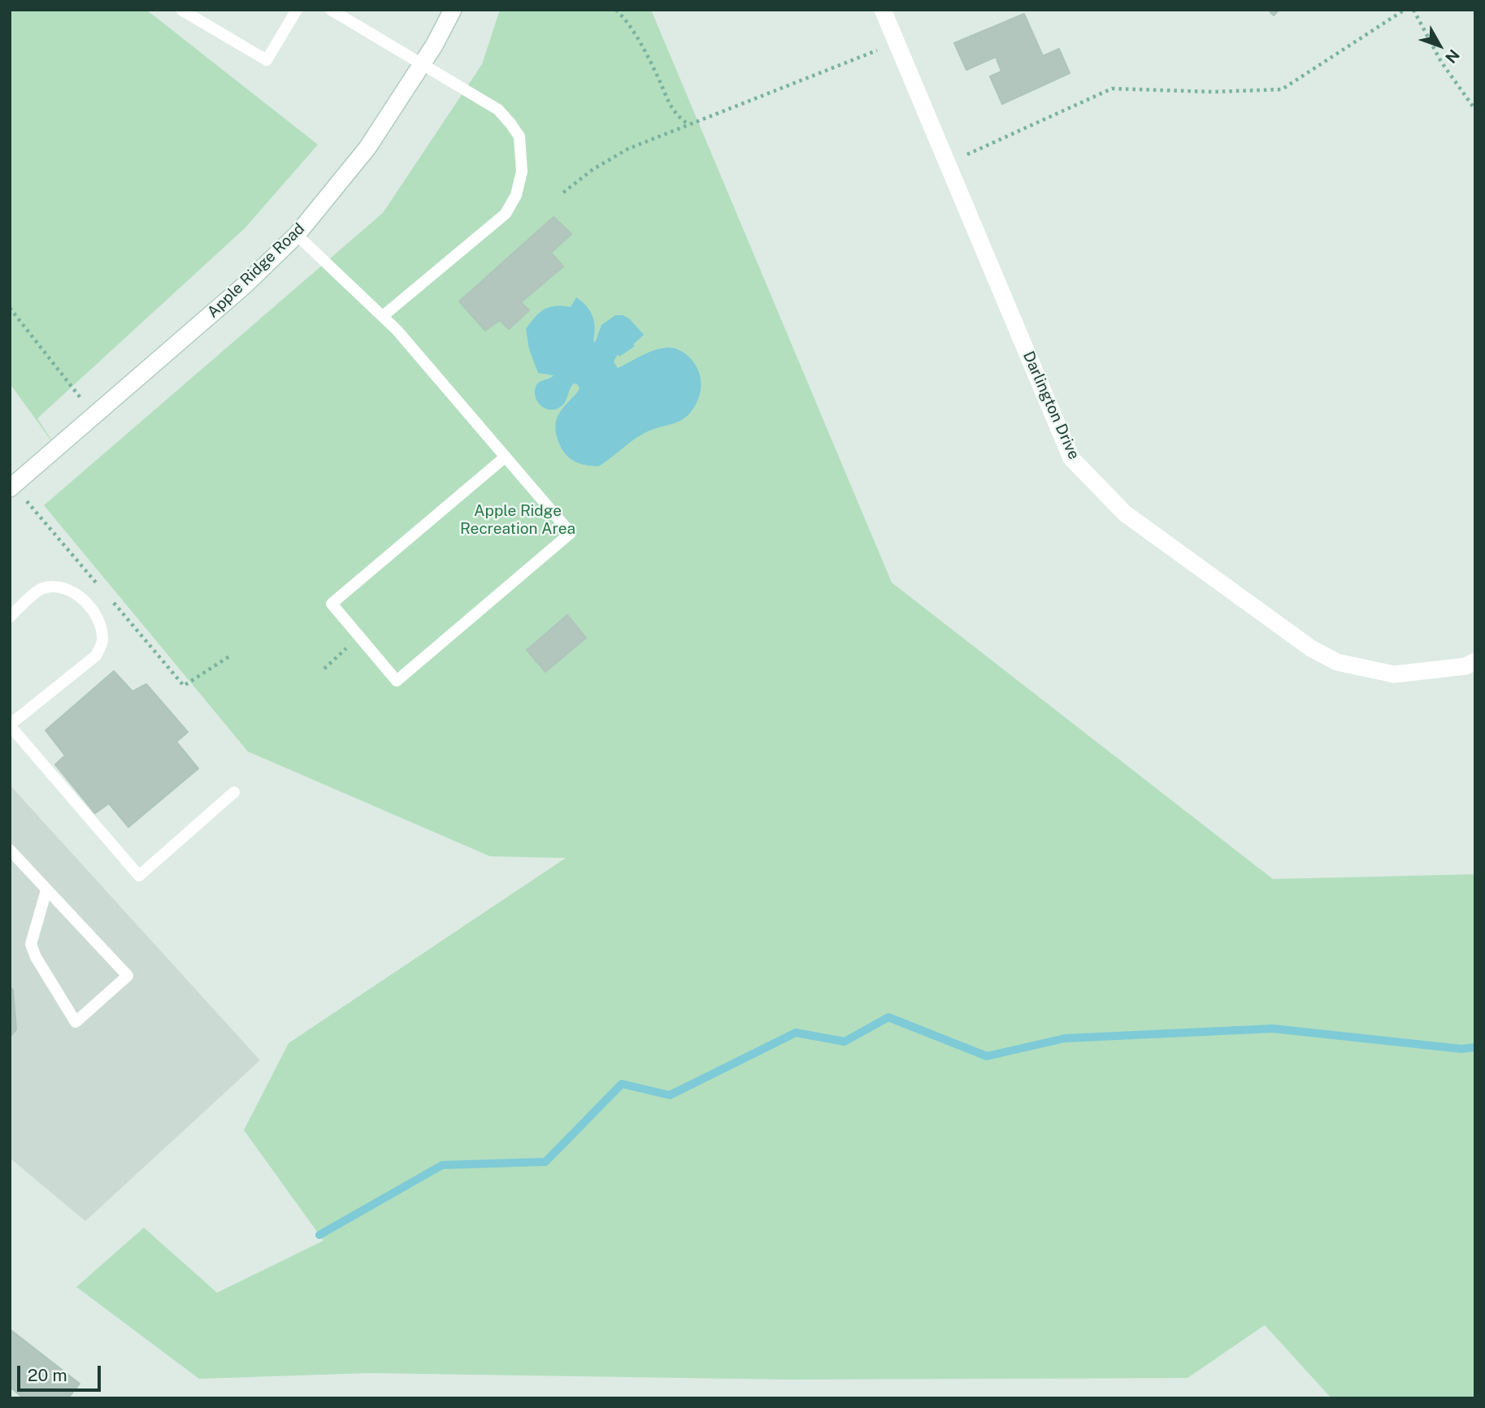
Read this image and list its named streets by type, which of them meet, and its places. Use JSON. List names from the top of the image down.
{
  "streets": {
    "street": ["Apple Ridge Road", "Darlington Drive"]
  },
  "parks": ["Apple Ridge Recreation Area"],
  "scale_bar": "20 m",
  "north": "bottom right"
}
